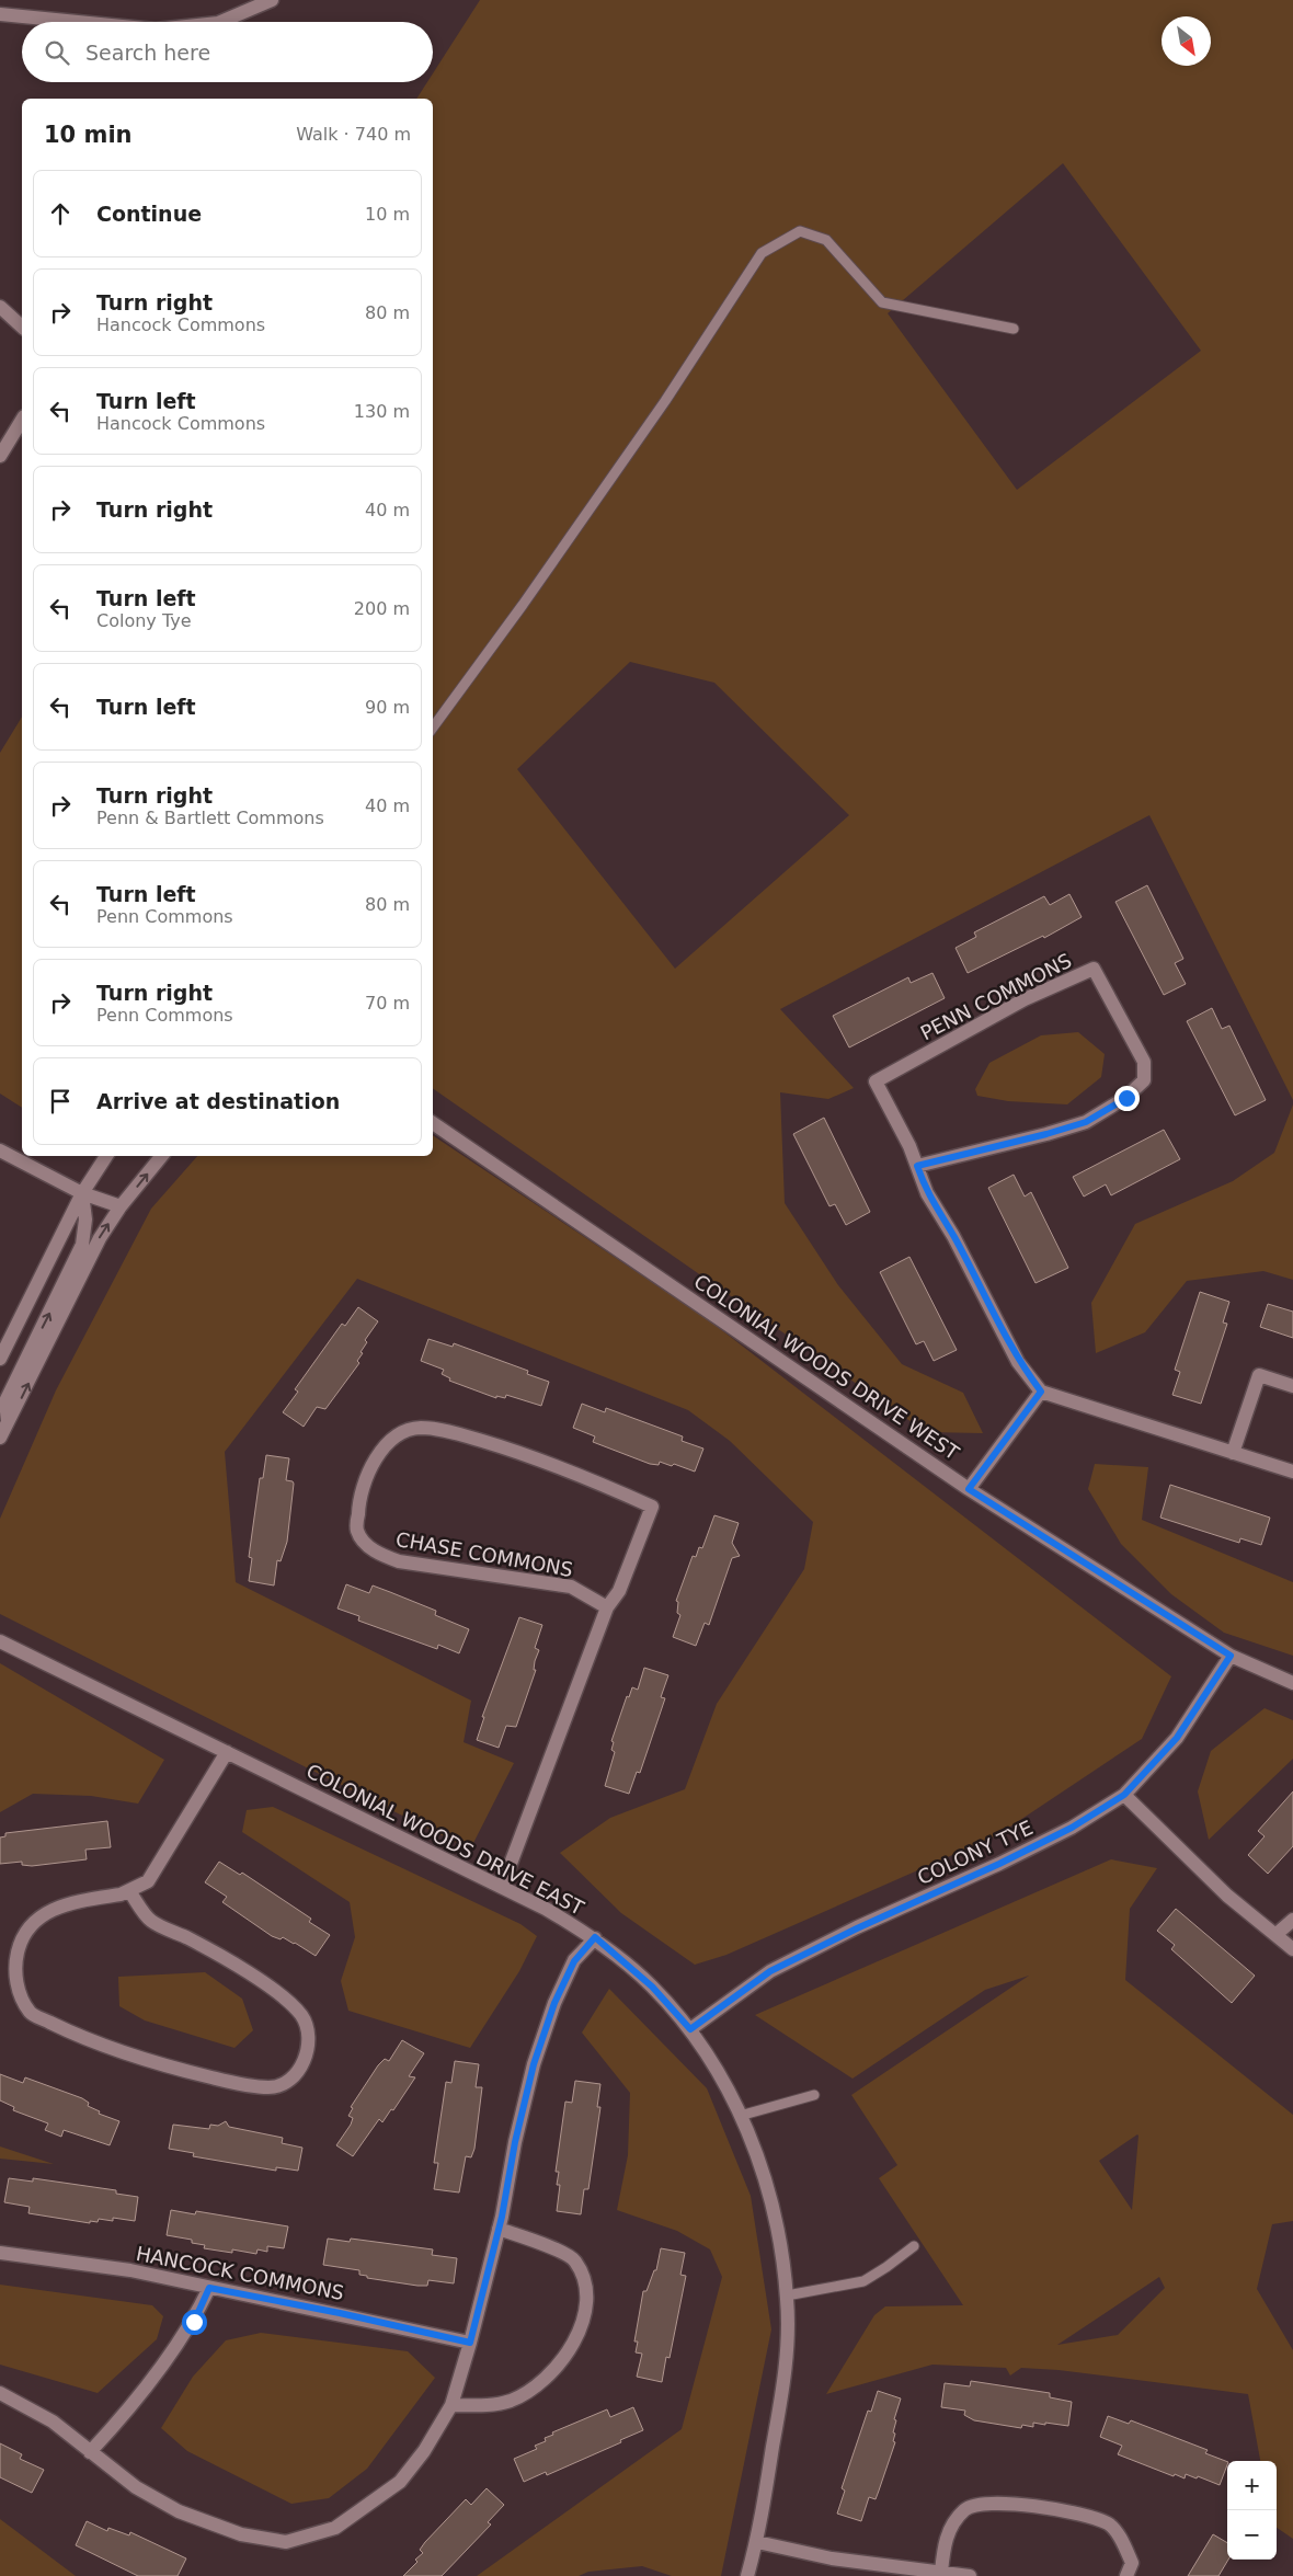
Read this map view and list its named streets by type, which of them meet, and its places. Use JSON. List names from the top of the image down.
{
  "streets": {
    "street": [
      "PENN COMMONS",
      "COLONIAL WOODS DRIVE WEST",
      "CHASE COMMONS",
      "COLONIAL WOODS DRIVE EAST",
      "COLONY TYE",
      "HANCOCK COMMONS"
    ]
  },
  "crossings": [
    ["COLONIAL WOODS DRIVE WEST", "COLONY TYE"],
    ["CHASE COMMONS", "COLONIAL WOODS DRIVE EAST"],
    ["COLONIAL WOODS DRIVE EAST", "COLONY TYE"]
  ],
  "north": "bottom right",
  "page": {
    "search": "Search here",
    "heading": ["10 min", "Walk · 740 m"],
    "list": [
      ["Continue", "10 m"],
      ["Turn right", "Hancock Commons", "80 m"],
      ["Turn left", "Hancock Commons", "130 m"],
      ["Turn right", "40 m"],
      ["Turn left", "Colony Tye", "200 m"],
      ["Turn left", "90 m"],
      ["Turn right", "Penn & Bartlett Commons", "40 m"],
      ["Turn left", "Penn Commons", "80 m"],
      ["Turn right", "Penn Commons", "70 m"],
      "Arrive at destination"
    ],
    "map_buttons": ["+", "−"]
  }
}
